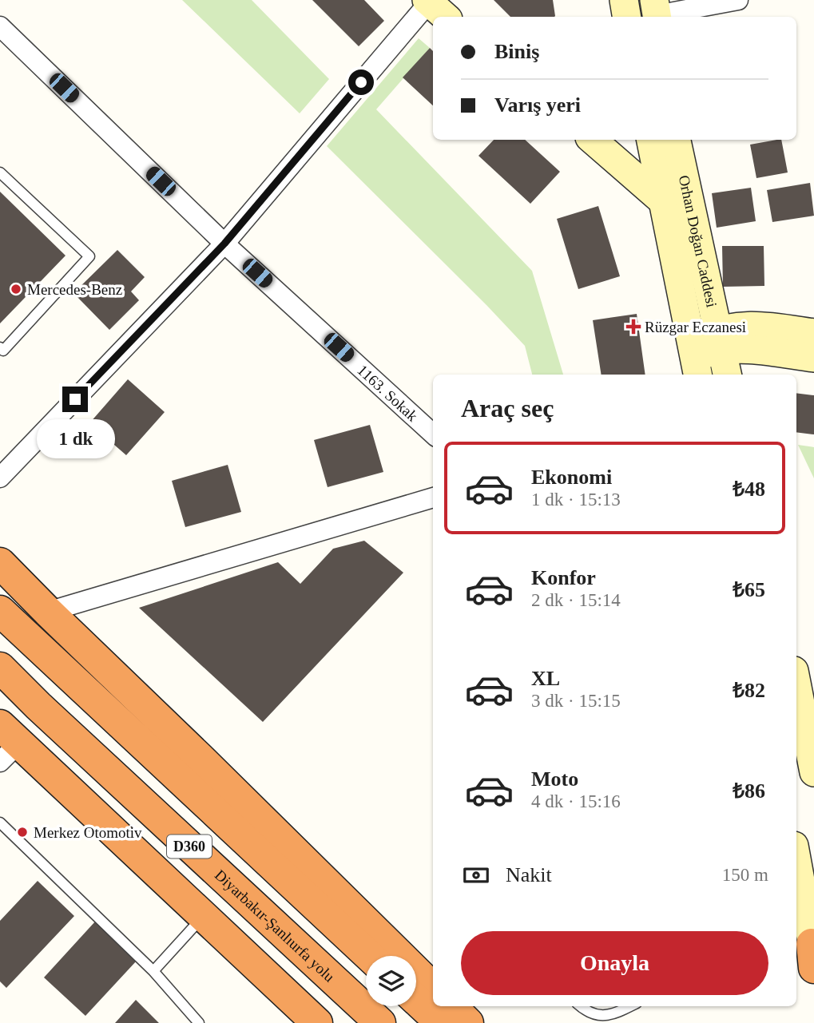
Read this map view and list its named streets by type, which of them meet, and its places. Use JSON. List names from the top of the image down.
{
  "streets": {
    "highway": ["D360", "Diyarbakır-Şanlıurfa yolu"],
    "main road": ["Orhan Doğan Caddesi"],
    "street": ["1163. Sokak"]
  },
  "places": {
    "other": ["Mercedes-Benz", "Merkez Otomotiv"],
    "health": ["Rüzgar Eczanesi"]
  },
  "page": {
    "banner": ["Biniş", "Varış yeri"],
    "heading": "Araç seç",
    "bubble": "1 dk",
    "list": [
      {
        "name": "Ekonomi",
        "note": "1 dk · 15:13",
        "value": "₺48"
      },
      {
        "name": "Konfor",
        "note": "2 dk · 15:14",
        "value": "₺65"
      },
      {
        "name": "XL",
        "note": "3 dk · 15:15",
        "value": "₺82"
      },
      {
        "name": "Moto",
        "note": "4 dk · 15:16",
        "value": "₺86"
      }
    ],
    "pay": ["Nakit", "150 m"],
    "buttons": "Onayla"
  }
}
